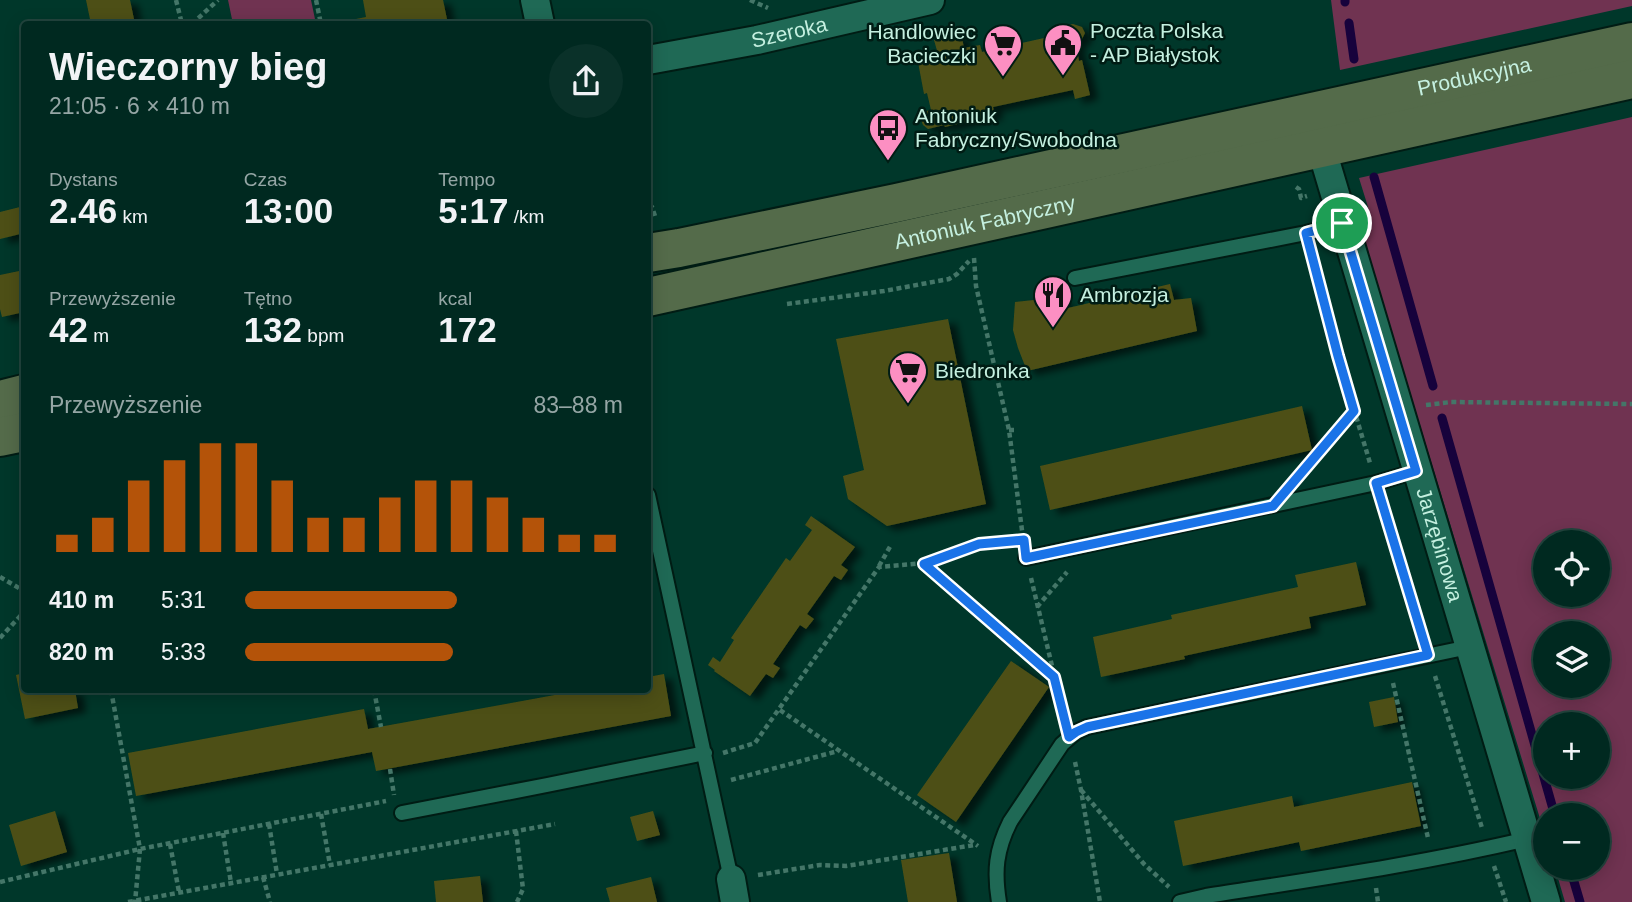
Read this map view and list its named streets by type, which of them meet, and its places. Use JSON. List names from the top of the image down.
{
  "streets": {
    "main road": ["Produkcyjna", "Antoniuk Fabryczny"],
    "street": ["Szeroka", "Jarzębinowa"]
  },
  "crossings": [
    ["Produkcyjna", "Antoniuk Fabryczny"],
    ["Produkcyjna", "Jarzębinowa"],
    ["Antoniuk Fabryczny", "Jarzębinowa"]
  ],
  "places": {
    "public building": ["Poczta Polska - AP Białystok"],
    "supermarket": ["Handlowiec Bacieczki", "Biedronka"],
    "bus stop": ["Antoniuk Fabryczny/Swobodna"],
    "restaurant": ["Ambrozja"]
  },
  "page": {
    "heading": ["Wieczorny bieg", "21:05 · 6 × 410 m"],
    "stats": [
      ["Dystans", "2.46 km"],
      ["Czas", "13:00"],
      ["Tempo", "5:17 /km"],
      ["Przewyższenie", "42 m"],
      ["Tętno", "132 bpm"],
      ["kcal", "172"]
    ],
    "chart": ["Przewyższenie", "83–88 m"],
    "map_buttons": ["+", "−"],
    "list": [
      {
        "name": "410 m",
        "note": "5:31"
      },
      {
        "name": "820 m",
        "note": "5:33"
      }
    ]
  }
}
